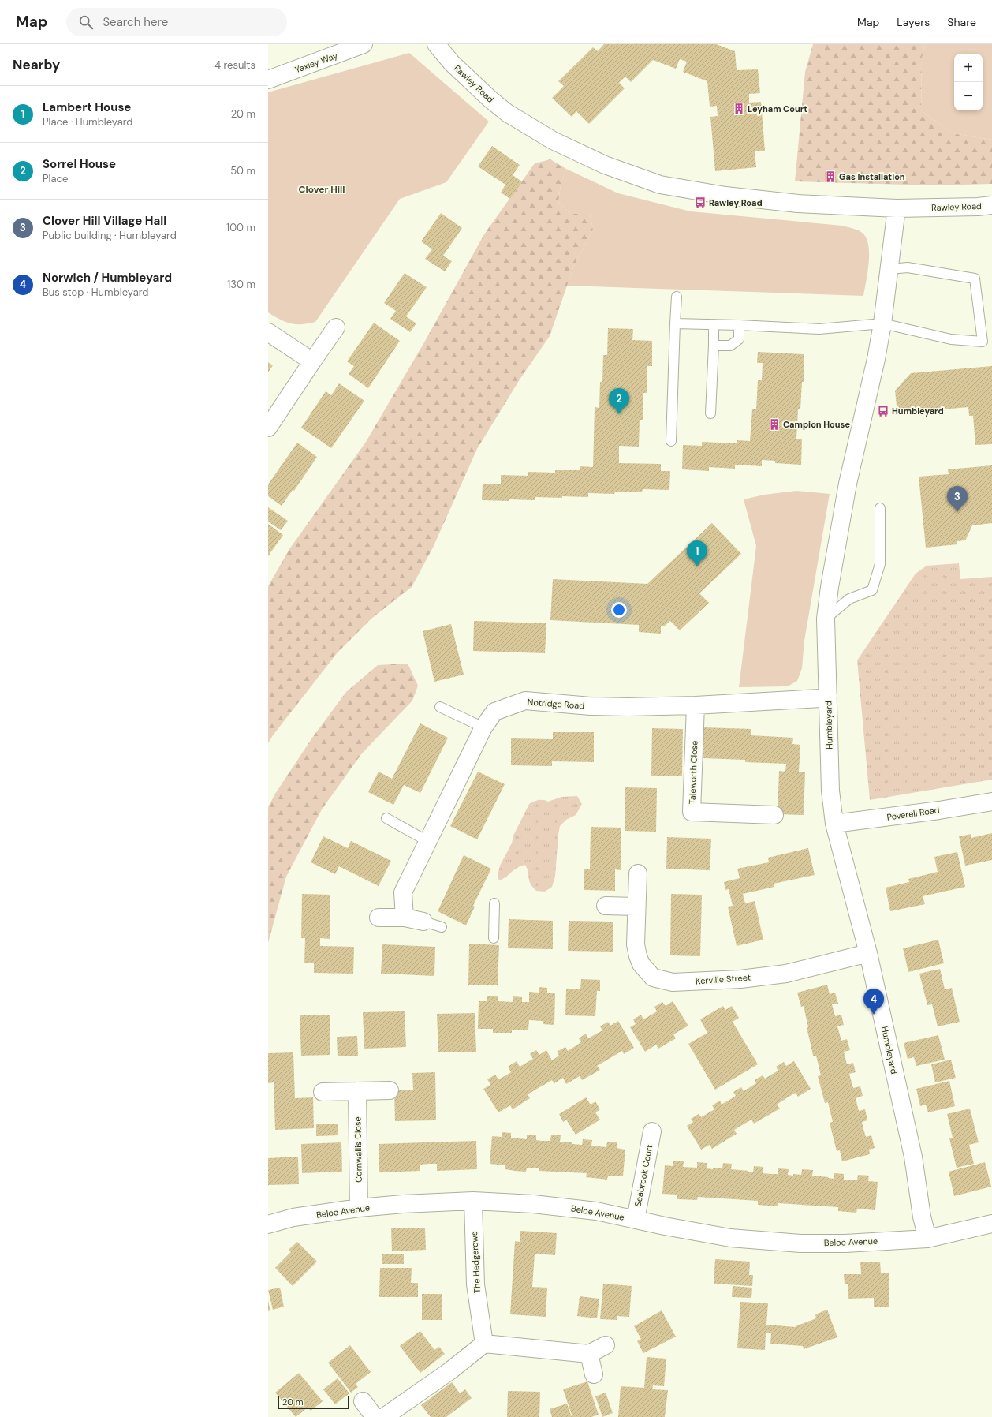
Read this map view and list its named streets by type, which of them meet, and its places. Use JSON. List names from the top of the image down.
{
  "streets": {
    "street": [
      "Yaxley Way",
      "Rawley Road",
      "Notridge Road",
      "Humbleyard",
      "Taleworth Close",
      "Peverell Road",
      "Kerville Street",
      "Cornwallis Close",
      "Seabrook Court",
      "Beloe Avenue",
      "The Hedgerows"
    ]
  },
  "crossings": [
    ["Rawley Road", "Humbleyard"],
    ["Notridge Road", "Humbleyard"],
    ["Notridge Road", "Taleworth Close"],
    ["Humbleyard", "Peverell Road"],
    ["Humbleyard", "Kerville Street"],
    ["Humbleyard", "Beloe Avenue"],
    ["Cornwallis Close", "Beloe Avenue"],
    ["Seabrook Court", "Beloe Avenue"],
    ["Beloe Avenue", "The Hedgerows"]
  ],
  "districts": ["Clover Hill"],
  "places": {
    "building": ["Leyham Court", "Gas Installation", "Campion House"],
    "bus stop": ["Rawley Road", "Humbleyard"]
  },
  "scale_bar": "20 m",
  "page": {
    "header": "Map",
    "search": "Search here",
    "nav": ["Map", "Layers", "Share"],
    "heading": ["Nearby", "4 results"],
    "map_buttons": ["+", "−"],
    "list": [
      {
        "mark": "1",
        "name": "Lambert House",
        "note": "Place · Humbleyard",
        "value": "20 m"
      },
      {
        "mark": "2",
        "name": "Sorrel House",
        "note": "Place",
        "value": "50 m"
      },
      {
        "mark": "3",
        "name": "Clover Hill Village Hall",
        "note": "Public building · Humbleyard",
        "value": "100 m"
      },
      {
        "mark": "4",
        "name": "Norwich / Humbleyard",
        "note": "Bus stop · Humbleyard",
        "value": "130 m"
      }
    ],
    "pins": [
      "2",
      "3",
      "1",
      "4"
    ],
    "scale": "20 m"
  }
}
